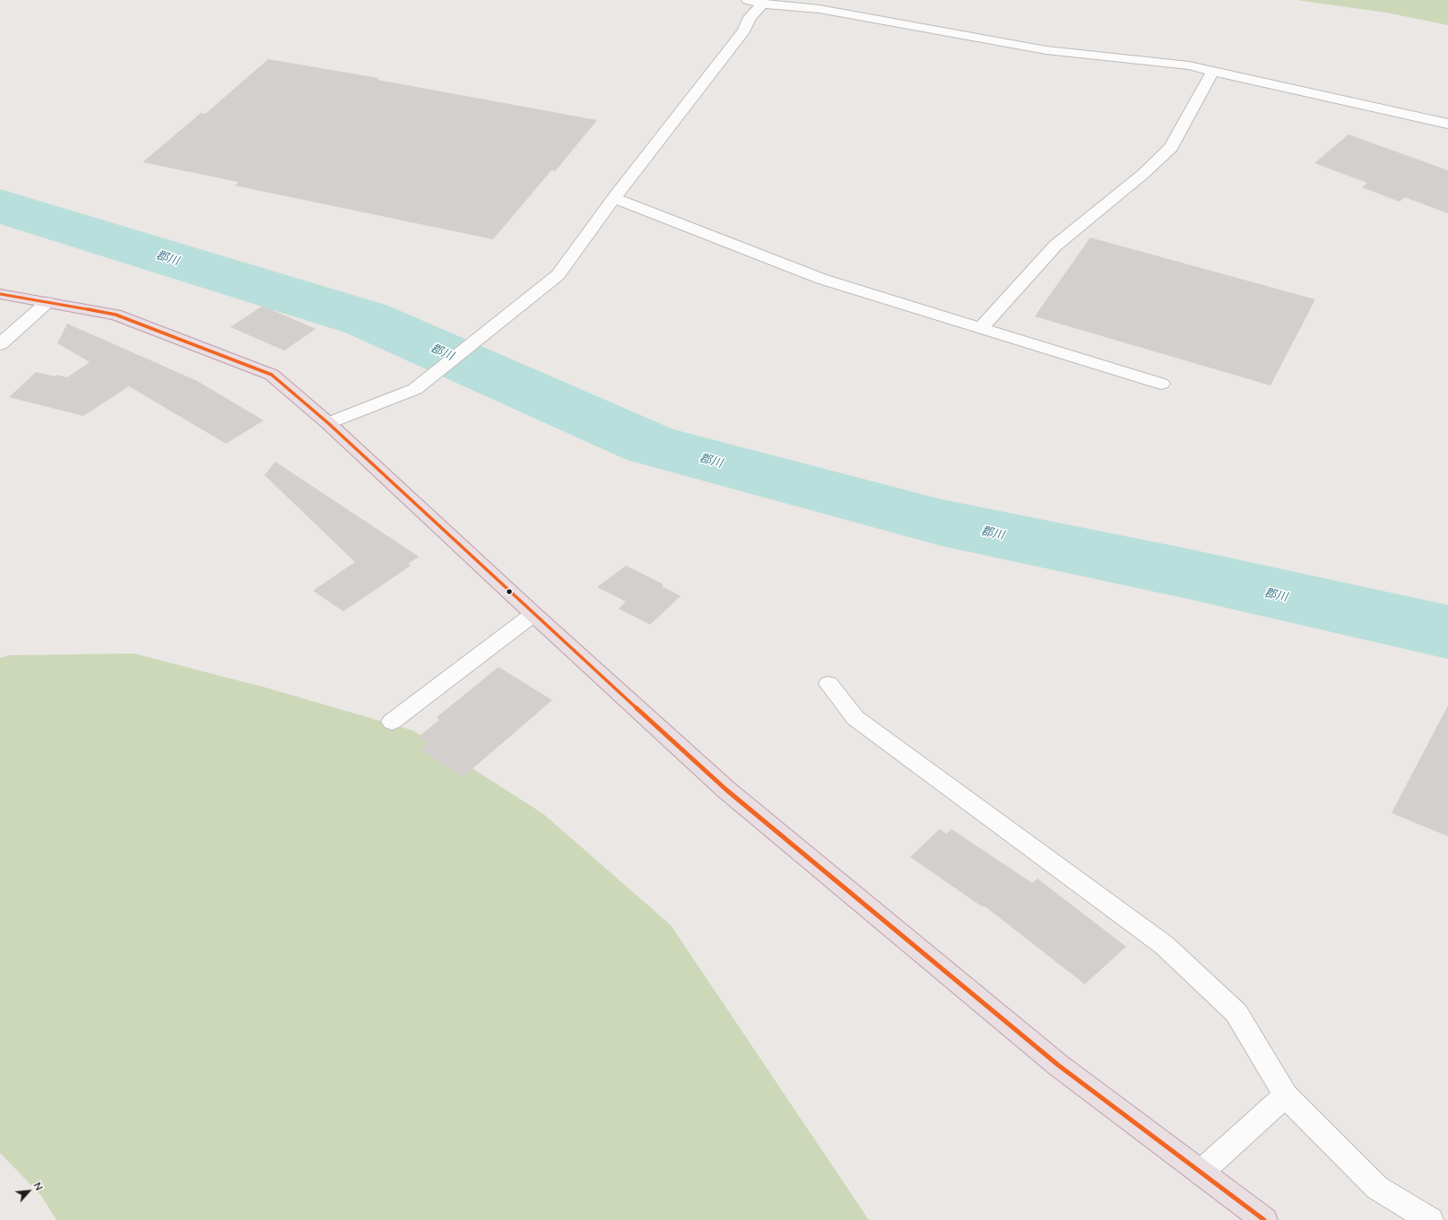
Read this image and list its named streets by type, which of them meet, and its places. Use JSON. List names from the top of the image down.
{
  "water": ["郡川"],
  "north": "top right"
}
